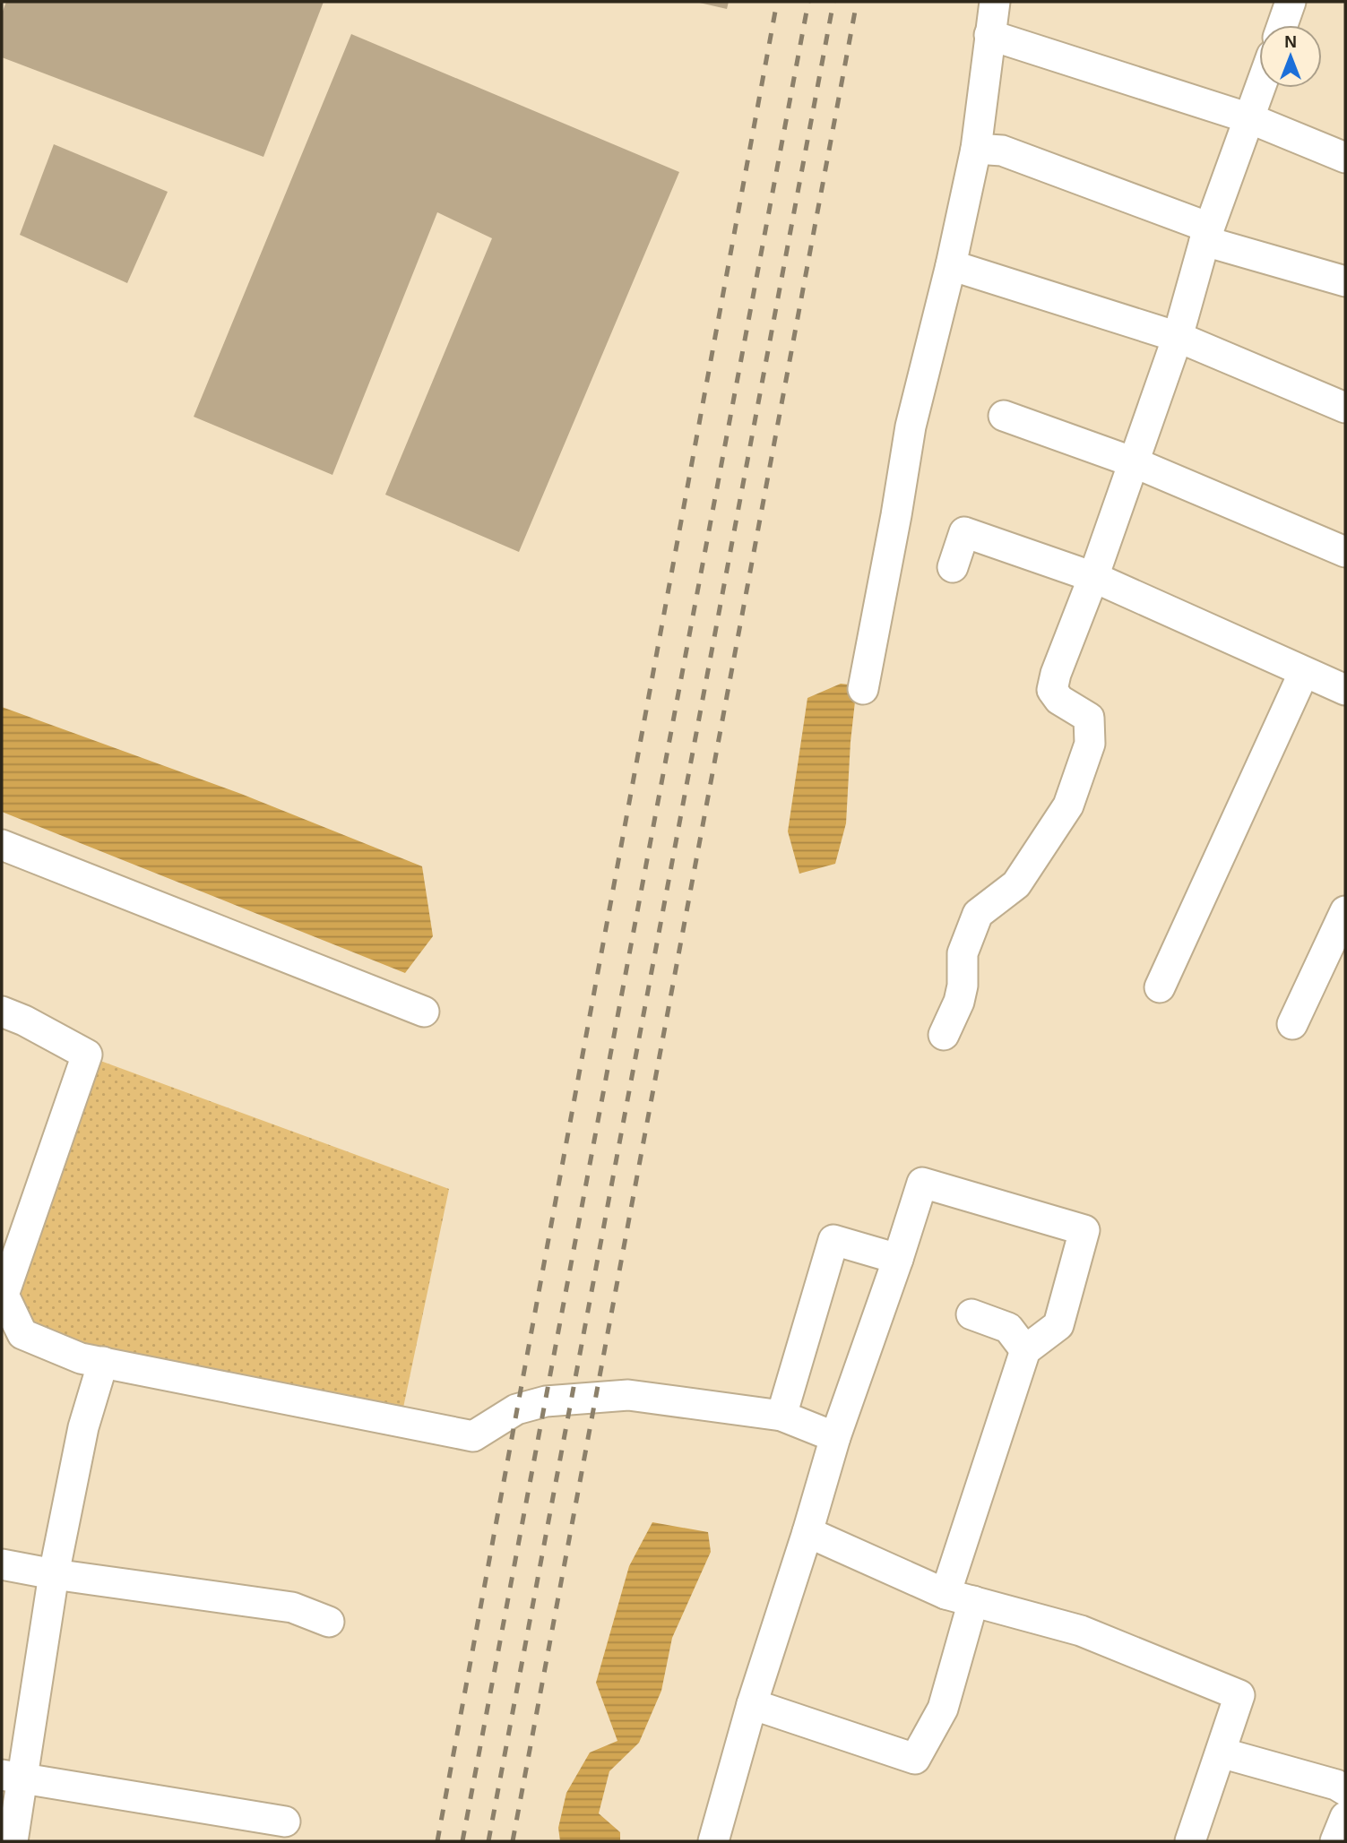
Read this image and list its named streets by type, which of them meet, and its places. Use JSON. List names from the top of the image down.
{
  "north": "top"
}
